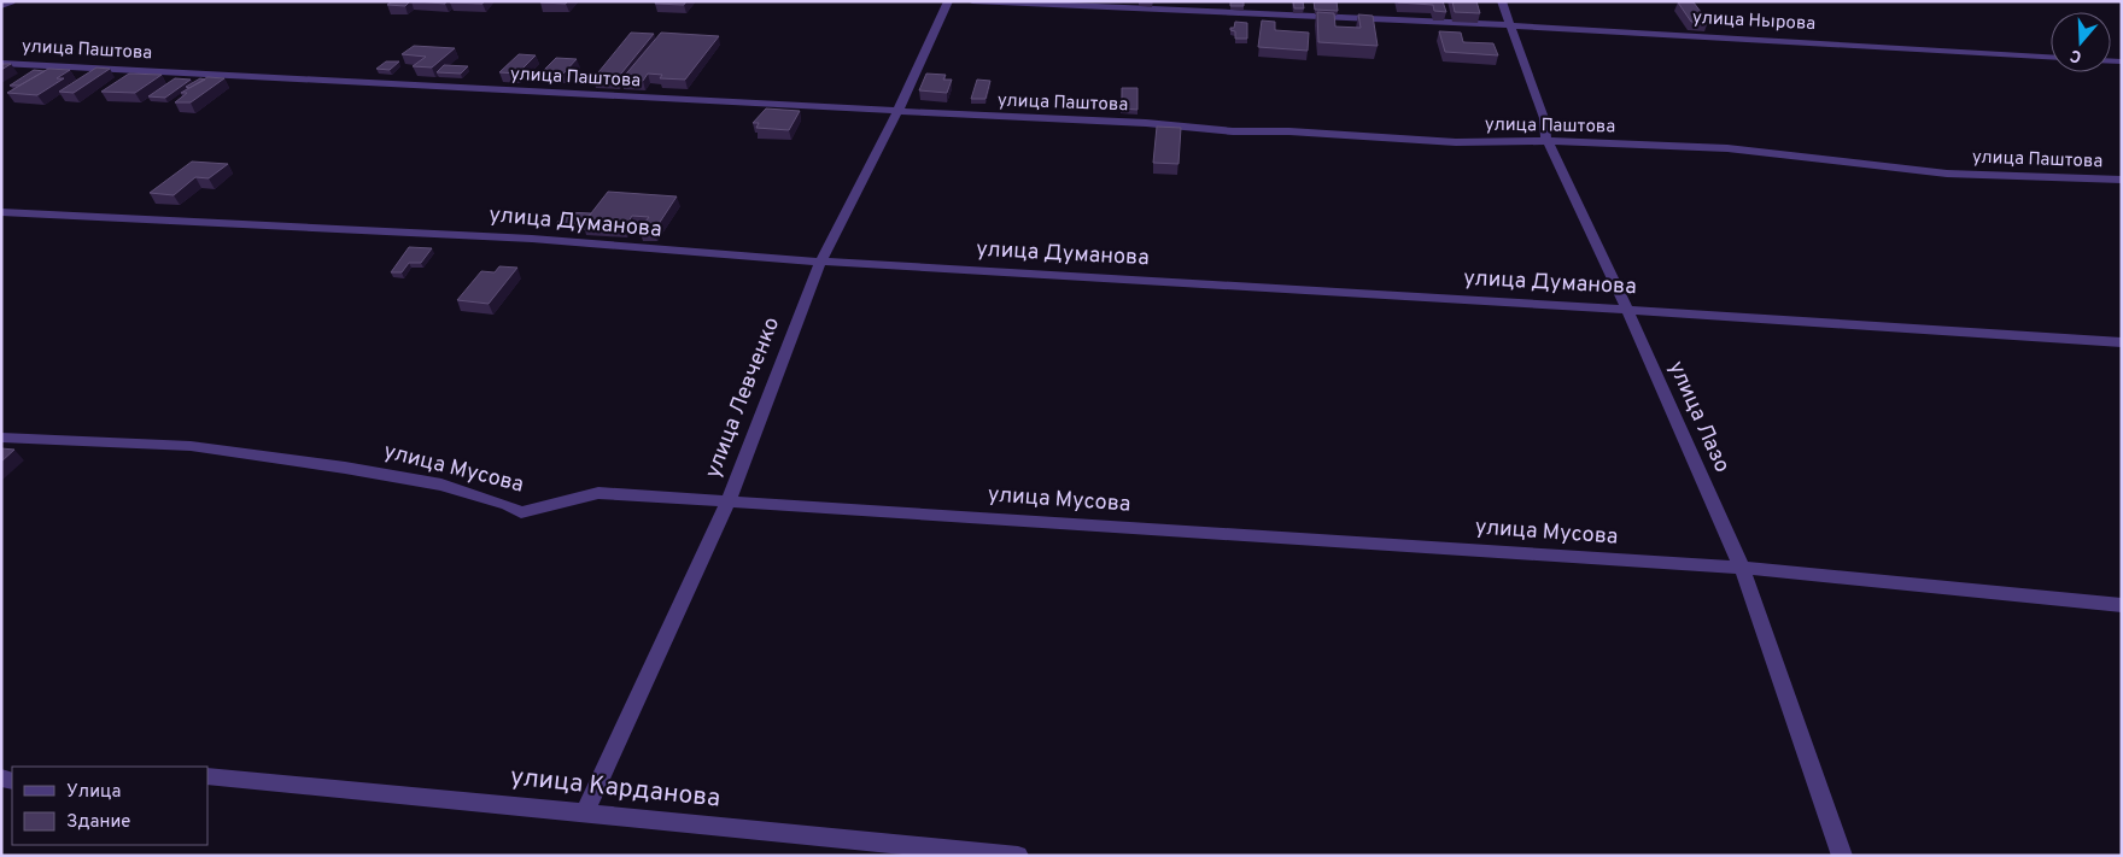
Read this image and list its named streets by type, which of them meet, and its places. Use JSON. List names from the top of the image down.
{
  "streets": {
    "street": [
      "улица Нырова",
      "улица Паштова",
      "улица Думанова",
      "улица Левченко",
      "улица Лазо",
      "улица Мусова",
      "улица Карданова"
    ]
  },
  "crossings": [
    ["улица Нырова", "улица Лазо"],
    ["улица Паштова", "улица Левченко"],
    ["улица Паштова", "улица Лазо"],
    ["улица Думанова", "улица Левченко"],
    ["улица Думанова", "улица Лазо"],
    ["улица Левченко", "улица Мусова"],
    ["улица Левченко", "улица Карданова"],
    ["улица Лазо", "улица Мусова"]
  ],
  "legend": ["Улица", "Здание"],
  "north": "bottom"
}
